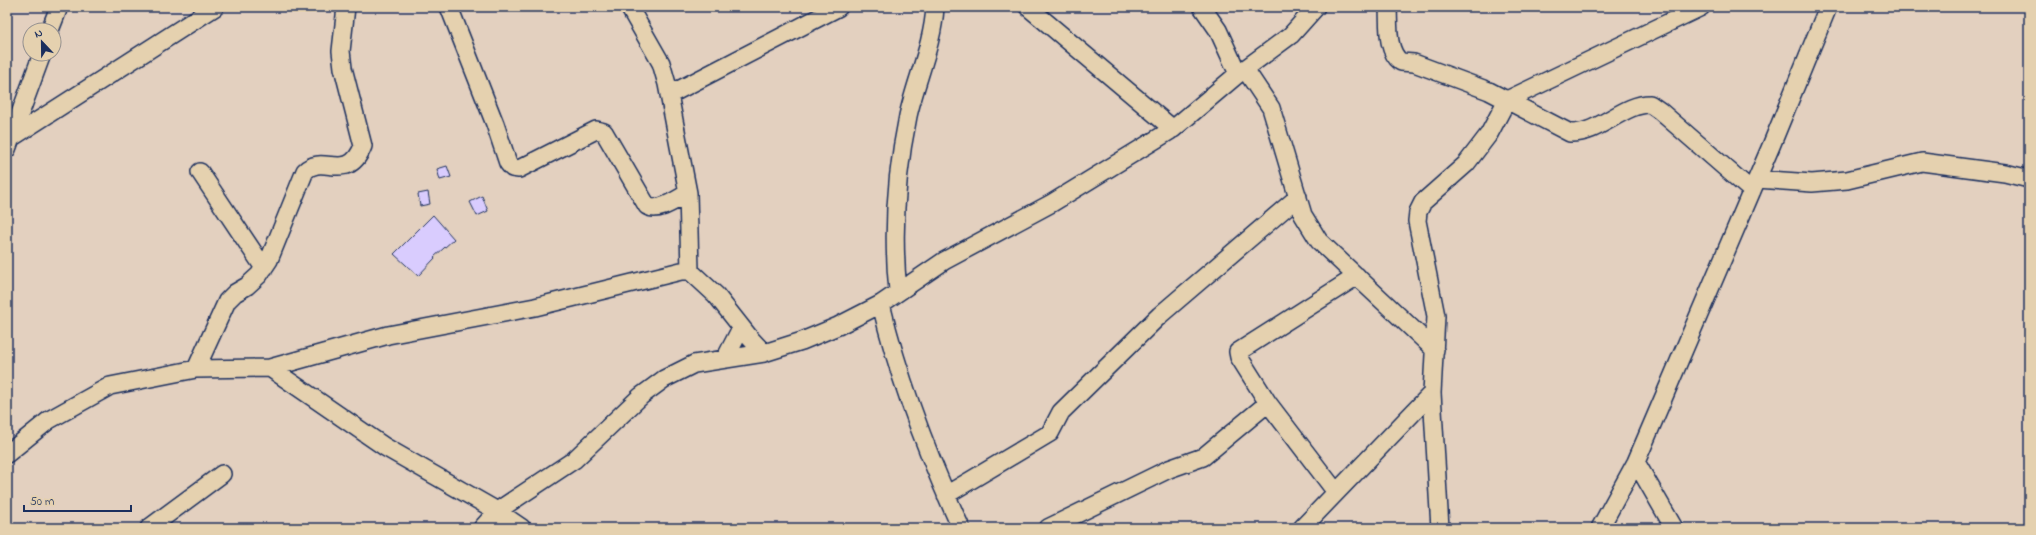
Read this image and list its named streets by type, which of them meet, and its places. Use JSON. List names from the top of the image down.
{
  "scale_bar": "50 m",
  "north": "top"
}
